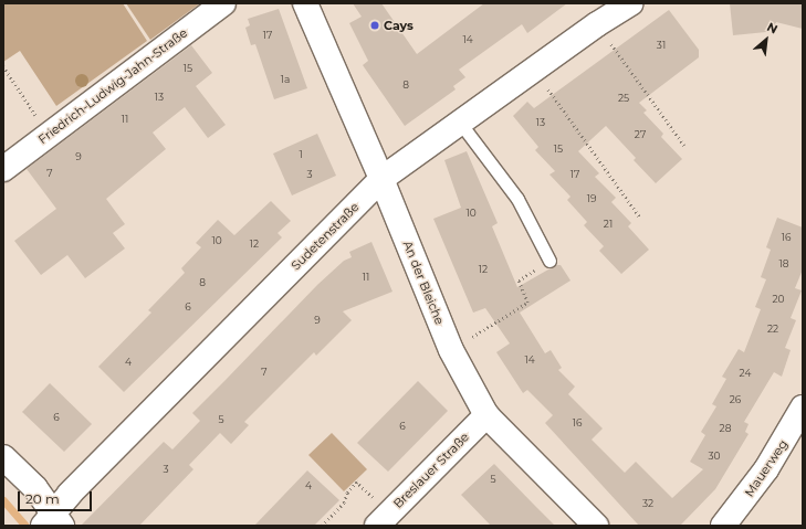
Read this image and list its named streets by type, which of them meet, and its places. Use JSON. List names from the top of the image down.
{
  "streets": {
    "street": [
      "Friedrich-Ludwig-Jahn-Straße",
      "Sudetenstraße",
      "An der Bleiche",
      "Mauerweg",
      "Breslauer Straße"
    ]
  },
  "crossings": [
    ["Sudetenstraße", "An der Bleiche"],
    ["An der Bleiche", "Breslauer Straße"]
  ],
  "places": ["Cays"],
  "house_numbers": [
    "17",
    "14",
    "31",
    "15",
    "1a",
    "8",
    "13",
    "25",
    "11",
    "13",
    "27",
    "15",
    "1",
    "9",
    "7",
    "3",
    "17",
    "19",
    "10",
    "21",
    "16",
    "10",
    "12",
    "18",
    "12",
    "11",
    "8",
    "20",
    "6",
    "9",
    "22",
    "14",
    "4",
    "7",
    "24",
    "26",
    "6",
    "5",
    "16",
    "6",
    "28",
    "30",
    "3",
    "5",
    "4",
    "32"
  ],
  "scale_bar": "20 m",
  "north": "top right"
}
